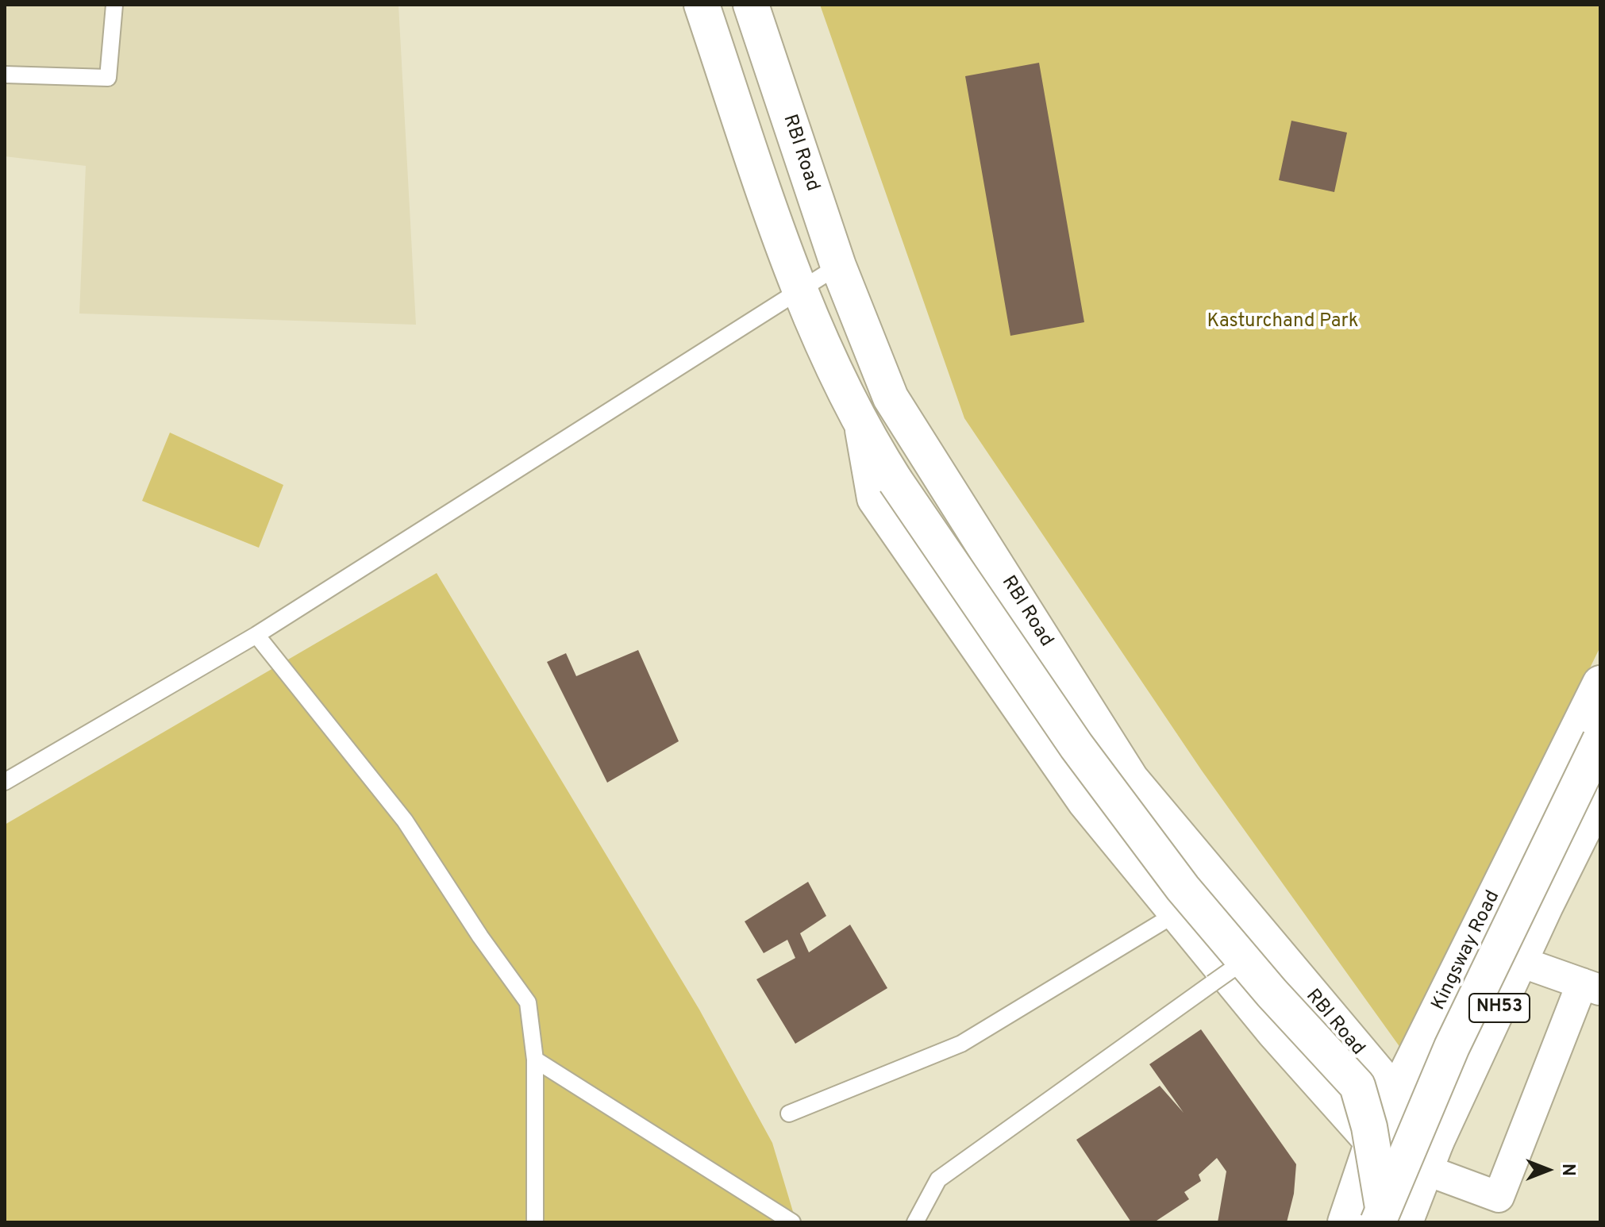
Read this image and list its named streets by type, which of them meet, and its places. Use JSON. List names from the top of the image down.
{
  "streets": {
    "main road": ["RBI Road", "Kingsway Road", "NH53"]
  },
  "crossings": [
    ["RBI Road", "Kingsway Road"],
    ["RBI Road", "NH53"]
  ],
  "parks": ["Kasturchand Park"],
  "north": "right"
}
